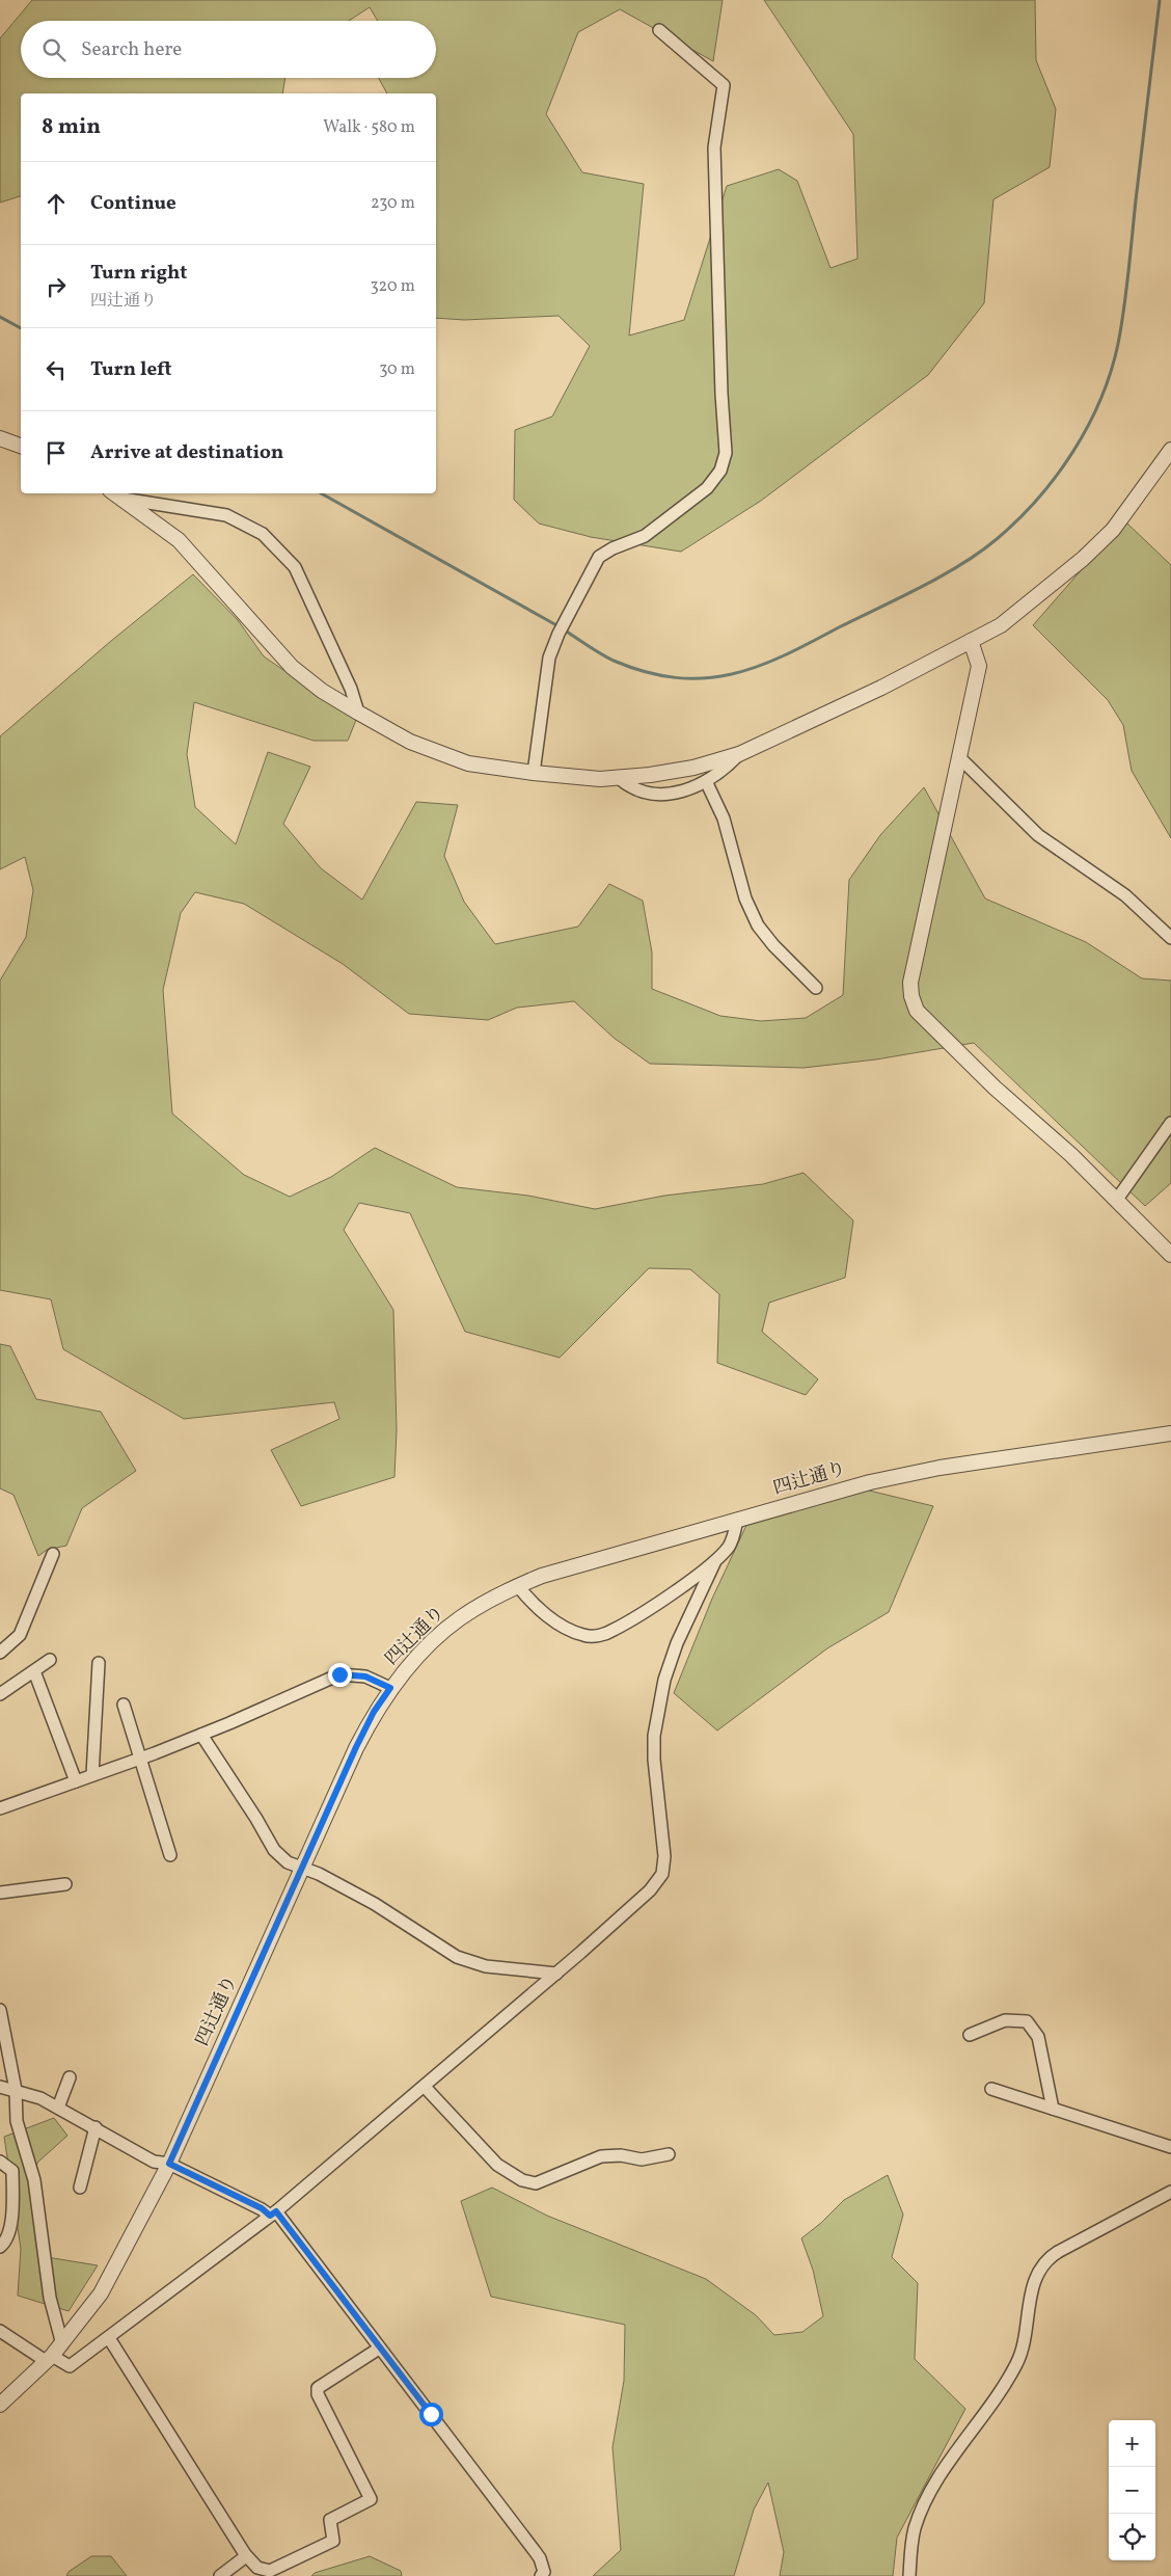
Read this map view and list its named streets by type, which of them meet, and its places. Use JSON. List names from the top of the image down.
{
  "streets": {
    "street": ["四辻通り"]
  },
  "page": {
    "search": "Search here",
    "heading": ["8 min", "Walk · 580 m"],
    "list": [
      ["Continue", "230 m"],
      ["Turn right", "四辻通り", "320 m"],
      ["Turn left", "30 m"],
      "Arrive at destination"
    ],
    "map_buttons": ["+", "−"]
  }
}
